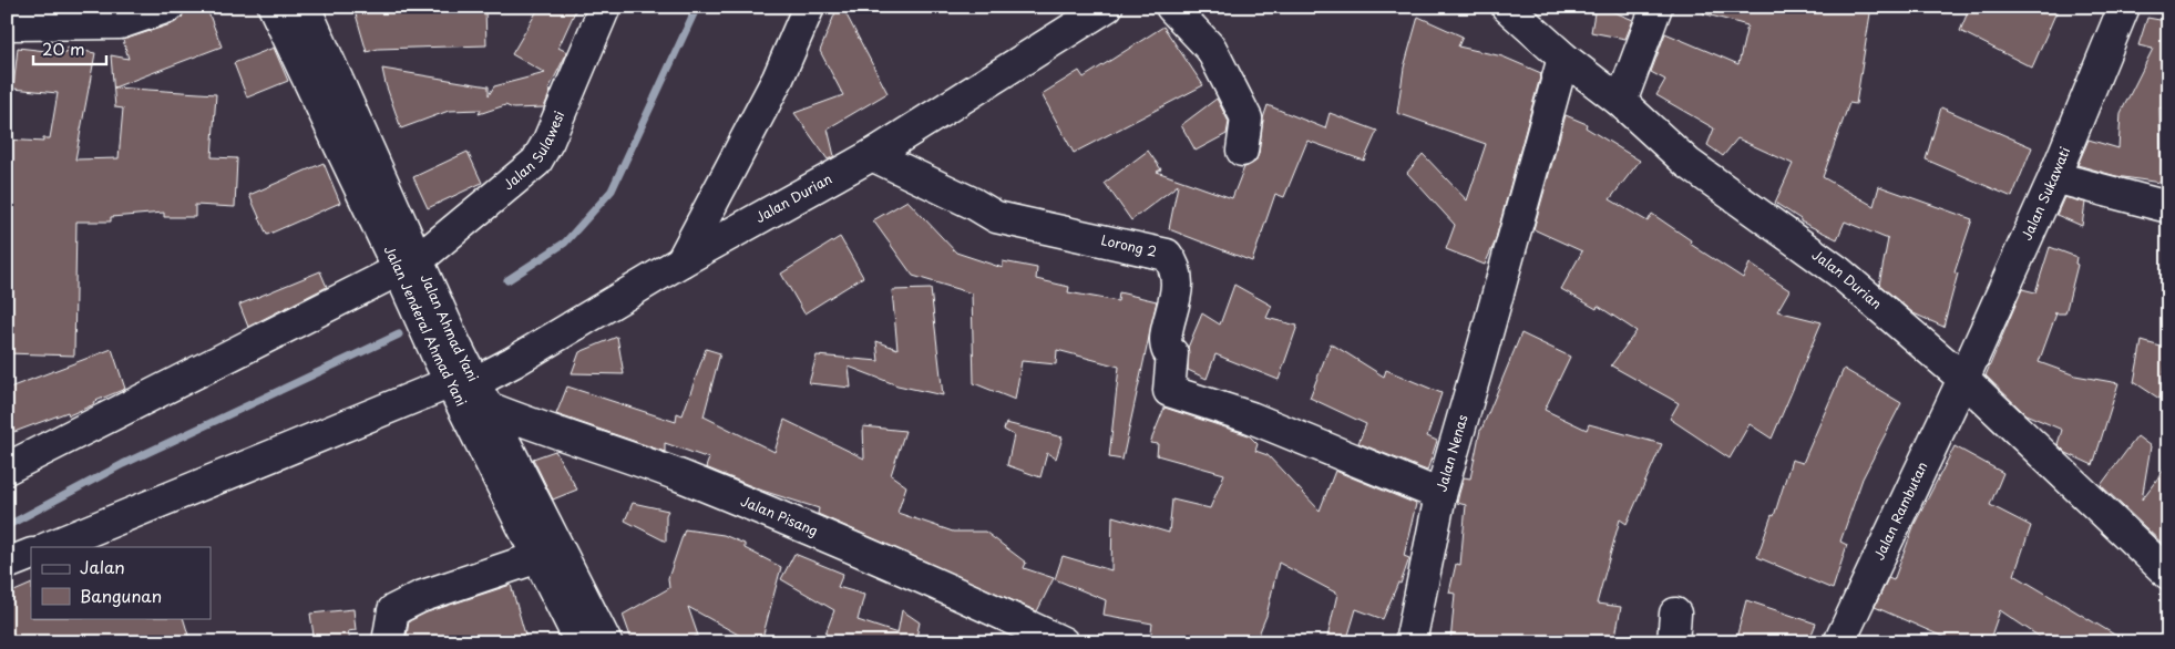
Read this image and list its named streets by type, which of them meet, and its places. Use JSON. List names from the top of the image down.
{
  "streets": {
    "street": [
      "Jalan Sulawesi",
      "Jalan Sukawati",
      "Jalan Durian",
      "Lorong 2",
      "Jalan Jenderal Ahmad Yani",
      "Jalan Ahmad Yani",
      "Jalan Nenas",
      "Jalan Rambutan",
      "Jalan Pisang"
    ]
  },
  "crossings": [
    ["Jalan Sulawesi", "Jalan Jenderal Ahmad Yani"],
    ["Jalan Sulawesi", "Jalan Ahmad Yani"],
    ["Jalan Sukawati", "Jalan Durian"],
    ["Jalan Sukawati", "Jalan Rambutan"],
    ["Jalan Durian", "Lorong 2"],
    ["Jalan Durian", "Jalan Jenderal Ahmad Yani"],
    ["Jalan Durian", "Jalan Ahmad Yani"],
    ["Jalan Durian", "Jalan Nenas"],
    ["Jalan Durian", "Jalan Rambutan"],
    ["Jalan Durian", "Jalan Pisang"],
    ["Lorong 2", "Jalan Nenas"],
    ["Jalan Jenderal Ahmad Yani", "Jalan Ahmad Yani"],
    ["Jalan Jenderal Ahmad Yani", "Jalan Pisang"],
    ["Jalan Ahmad Yani", "Jalan Pisang"]
  ],
  "legend": ["Jalan", "Bangunan"],
  "scale_bar": "20 m"
}
